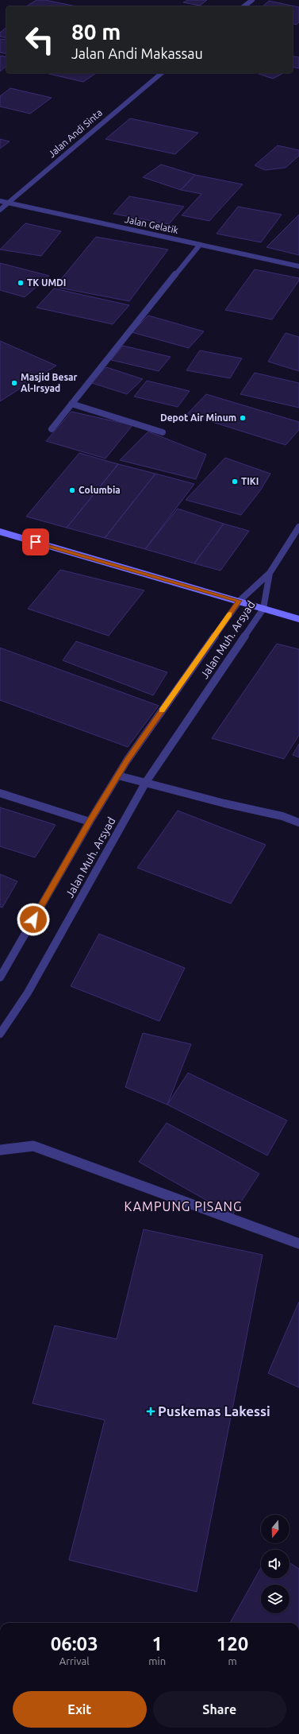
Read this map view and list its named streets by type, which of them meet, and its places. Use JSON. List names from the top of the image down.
{
  "streets": {
    "street": ["Jalan Andi Sinta", "Jalan Gelatik", "Jalan Muh. Arsyad"]
  },
  "crossings": [
    ["Jalan Andi Sinta", "Jalan Gelatik"]
  ],
  "districts": ["KAMPUNG PISANG"],
  "places": {
    "other": [
      "TK UMDI",
      "Masjid Besar Al-Irsyad",
      "Depot Air Minum",
      "TIKI",
      "Columbia"
    ],
    "health": ["Puskemas Lakessi"]
  },
  "north": "bottom",
  "page": {
    "turn": ["80 m", "Jalan Andi Makassau"],
    "eta": [
      "06:03",
      "Arrival",
      "1",
      "min",
      "120",
      "m"
    ],
    "buttons": ["Exit", "Share"]
  }
}
